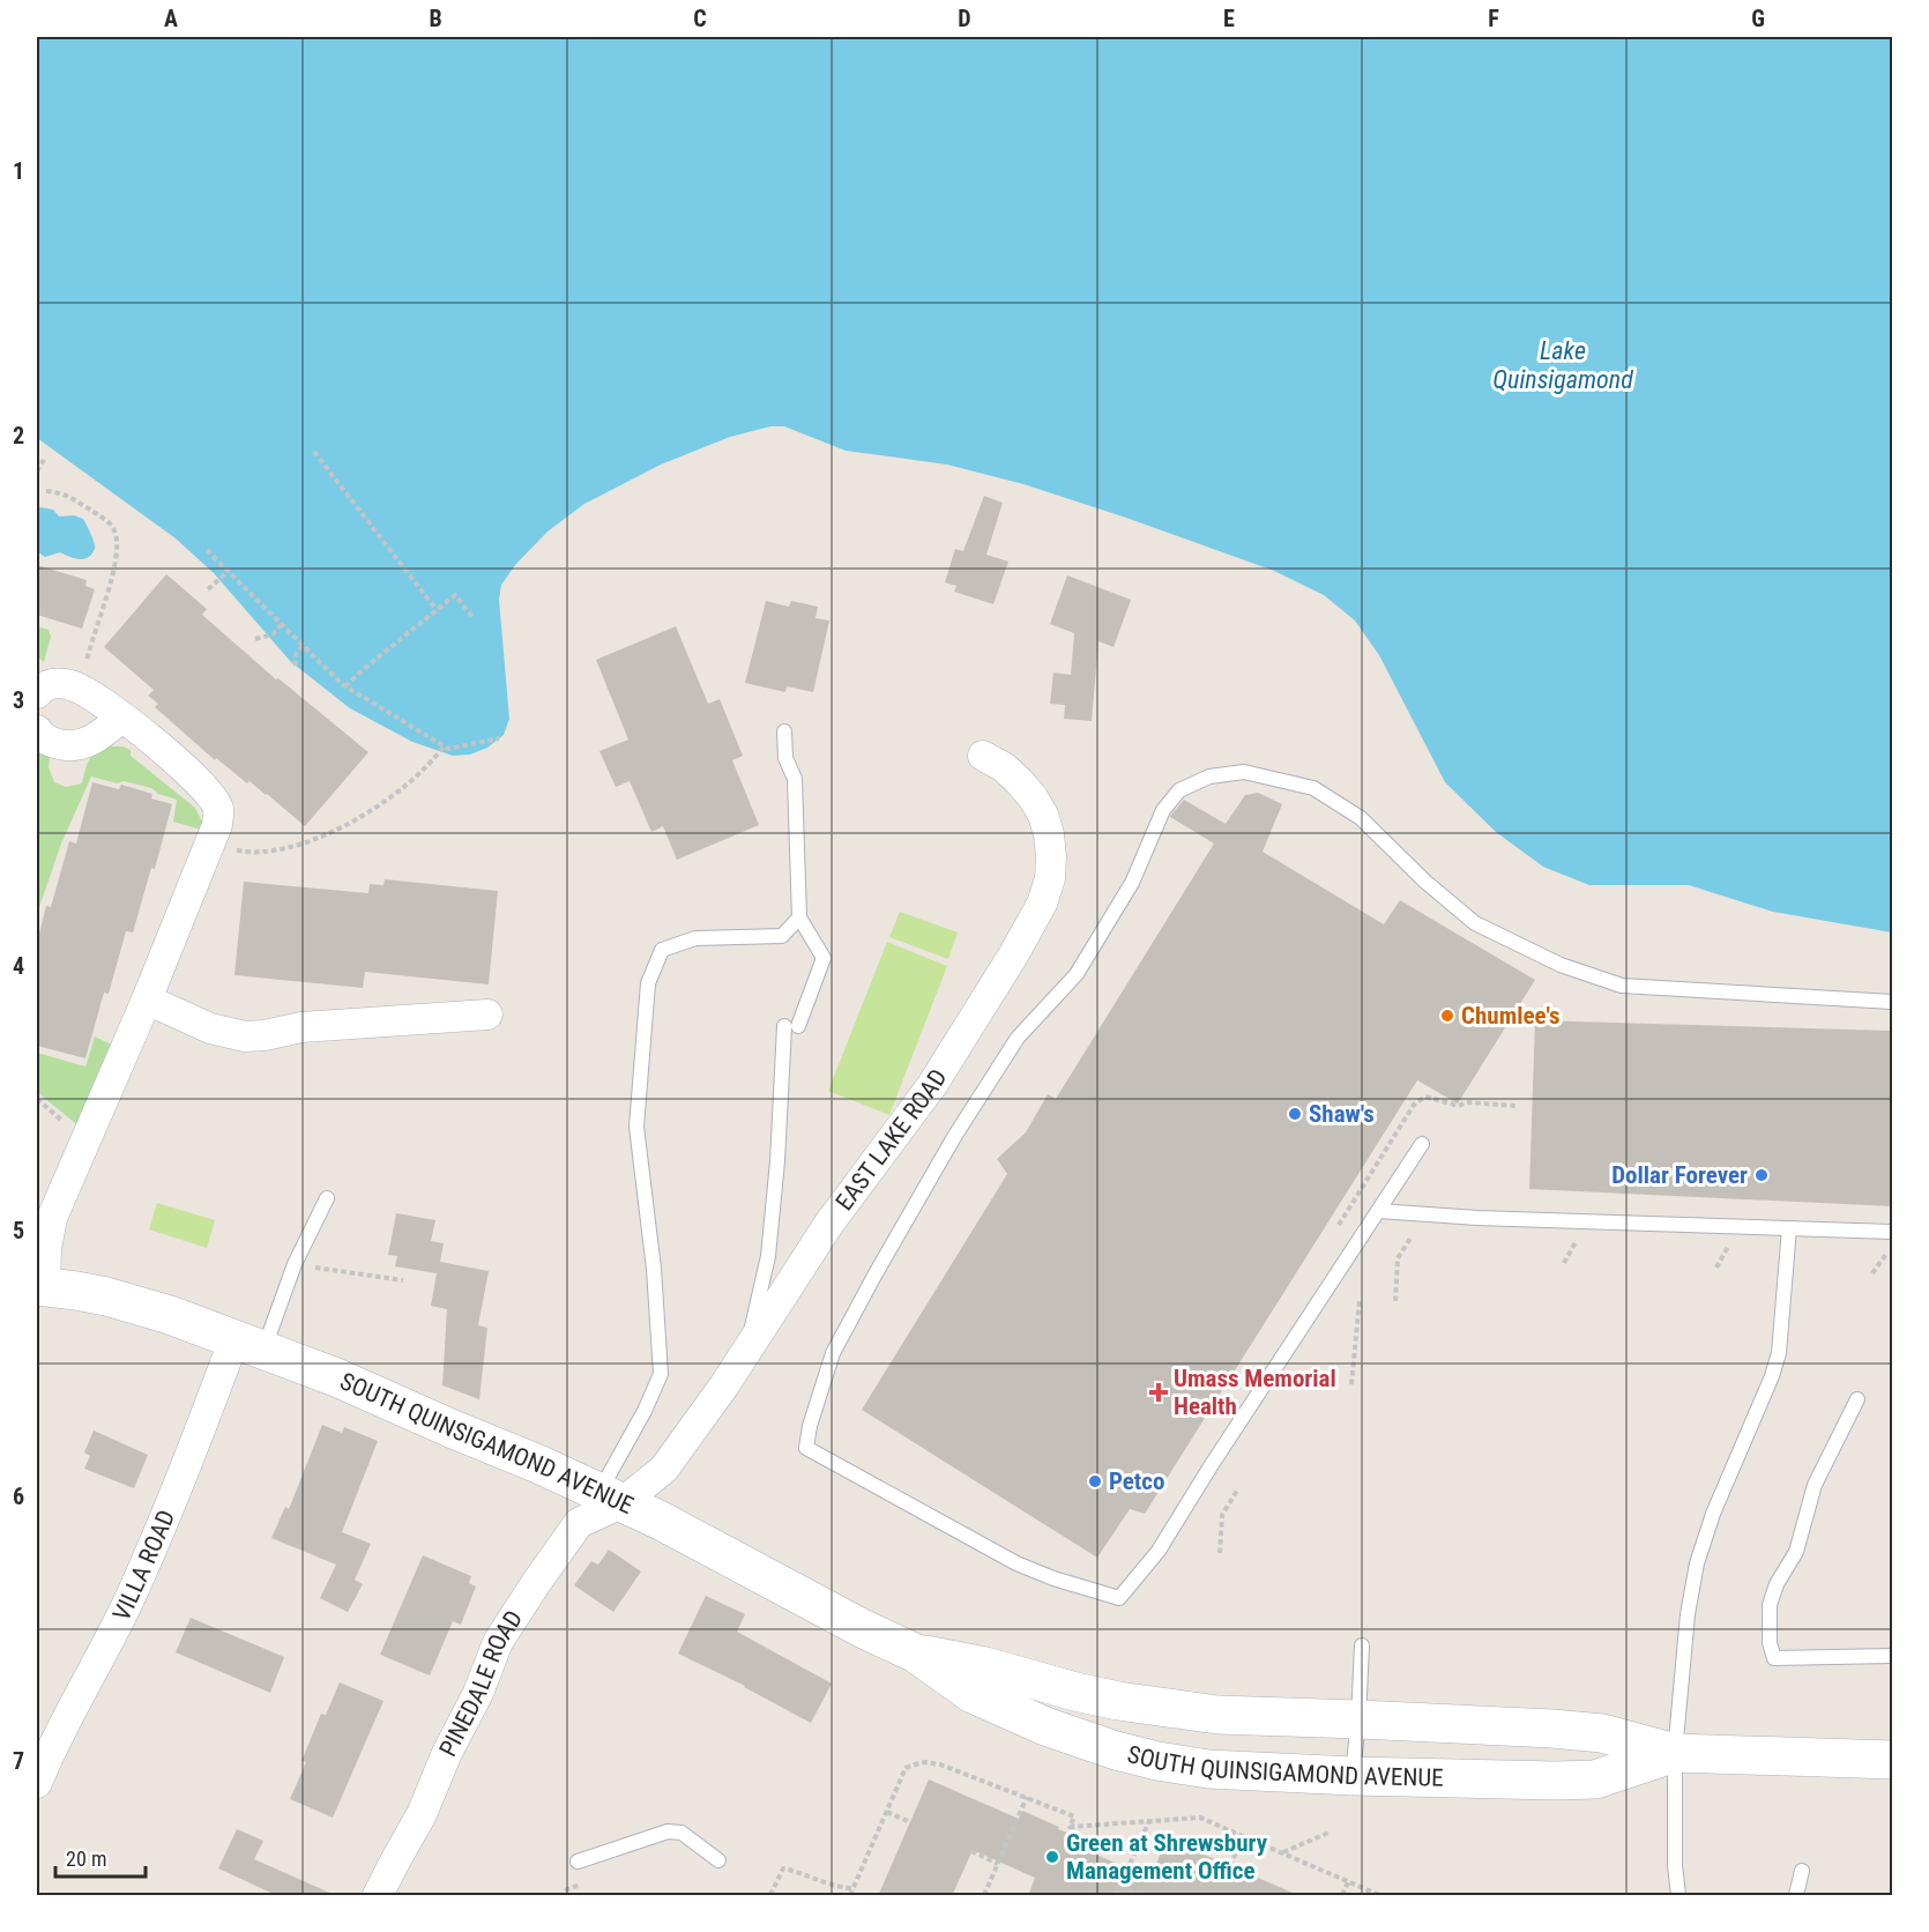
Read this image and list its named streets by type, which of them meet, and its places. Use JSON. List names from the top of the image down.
{
  "streets": {
    "main road": ["SOUTH QUINSIGAMOND AVENUE"],
    "street": ["EAST LAKE ROAD", "VILLA ROAD", "PINEDALE ROAD"]
  },
  "crossings": [
    ["EAST LAKE ROAD", "SOUTH QUINSIGAMOND AVENUE"],
    ["EAST LAKE ROAD", "PINEDALE ROAD"],
    ["SOUTH QUINSIGAMOND AVENUE", "VILLA ROAD"],
    ["SOUTH QUINSIGAMOND AVENUE", "PINEDALE ROAD"]
  ],
  "water": ["Lake Quinsigamond"],
  "places": {
    "other": [
      "Chumlee's",
      "Shaw's",
      "Dollar Forever",
      "Petco",
      "Green at Shrewsbury Management Office"
    ],
    "health": ["Umass Memorial Health"]
  },
  "scale_bar": "20 m",
  "grid": {
    "columns": [
      "A",
      "B",
      "C",
      "D",
      "E",
      "F",
      "G"
    ],
    "rows": [
      "1",
      "2",
      "3",
      "4",
      "5",
      "6",
      "7"
    ]
  }
}
